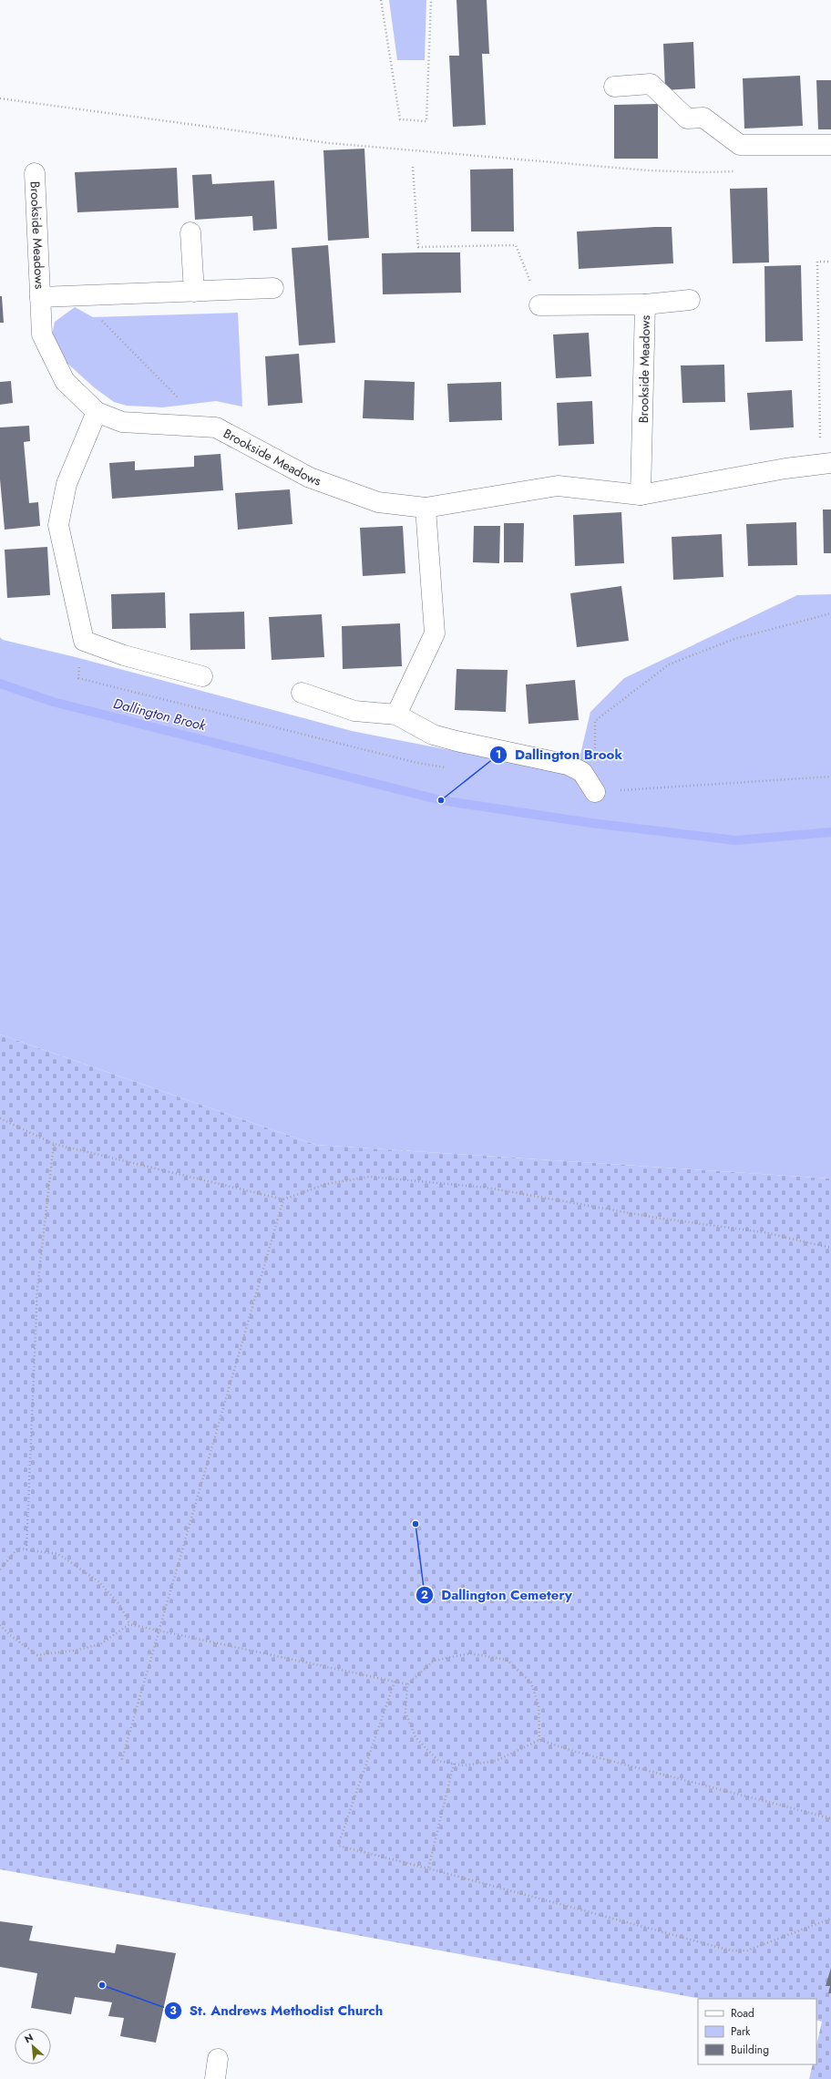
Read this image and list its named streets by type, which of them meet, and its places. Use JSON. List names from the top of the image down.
{
  "streets": {
    "street": ["Brookside Meadows"]
  },
  "water": ["Dallington Brook"],
  "places": ["Dallington Brook", "Dallington Cemetery", "St. Andrews Methodist Church"],
  "legend": ["Road", "Park", "Building"],
  "north": "top left"
}
